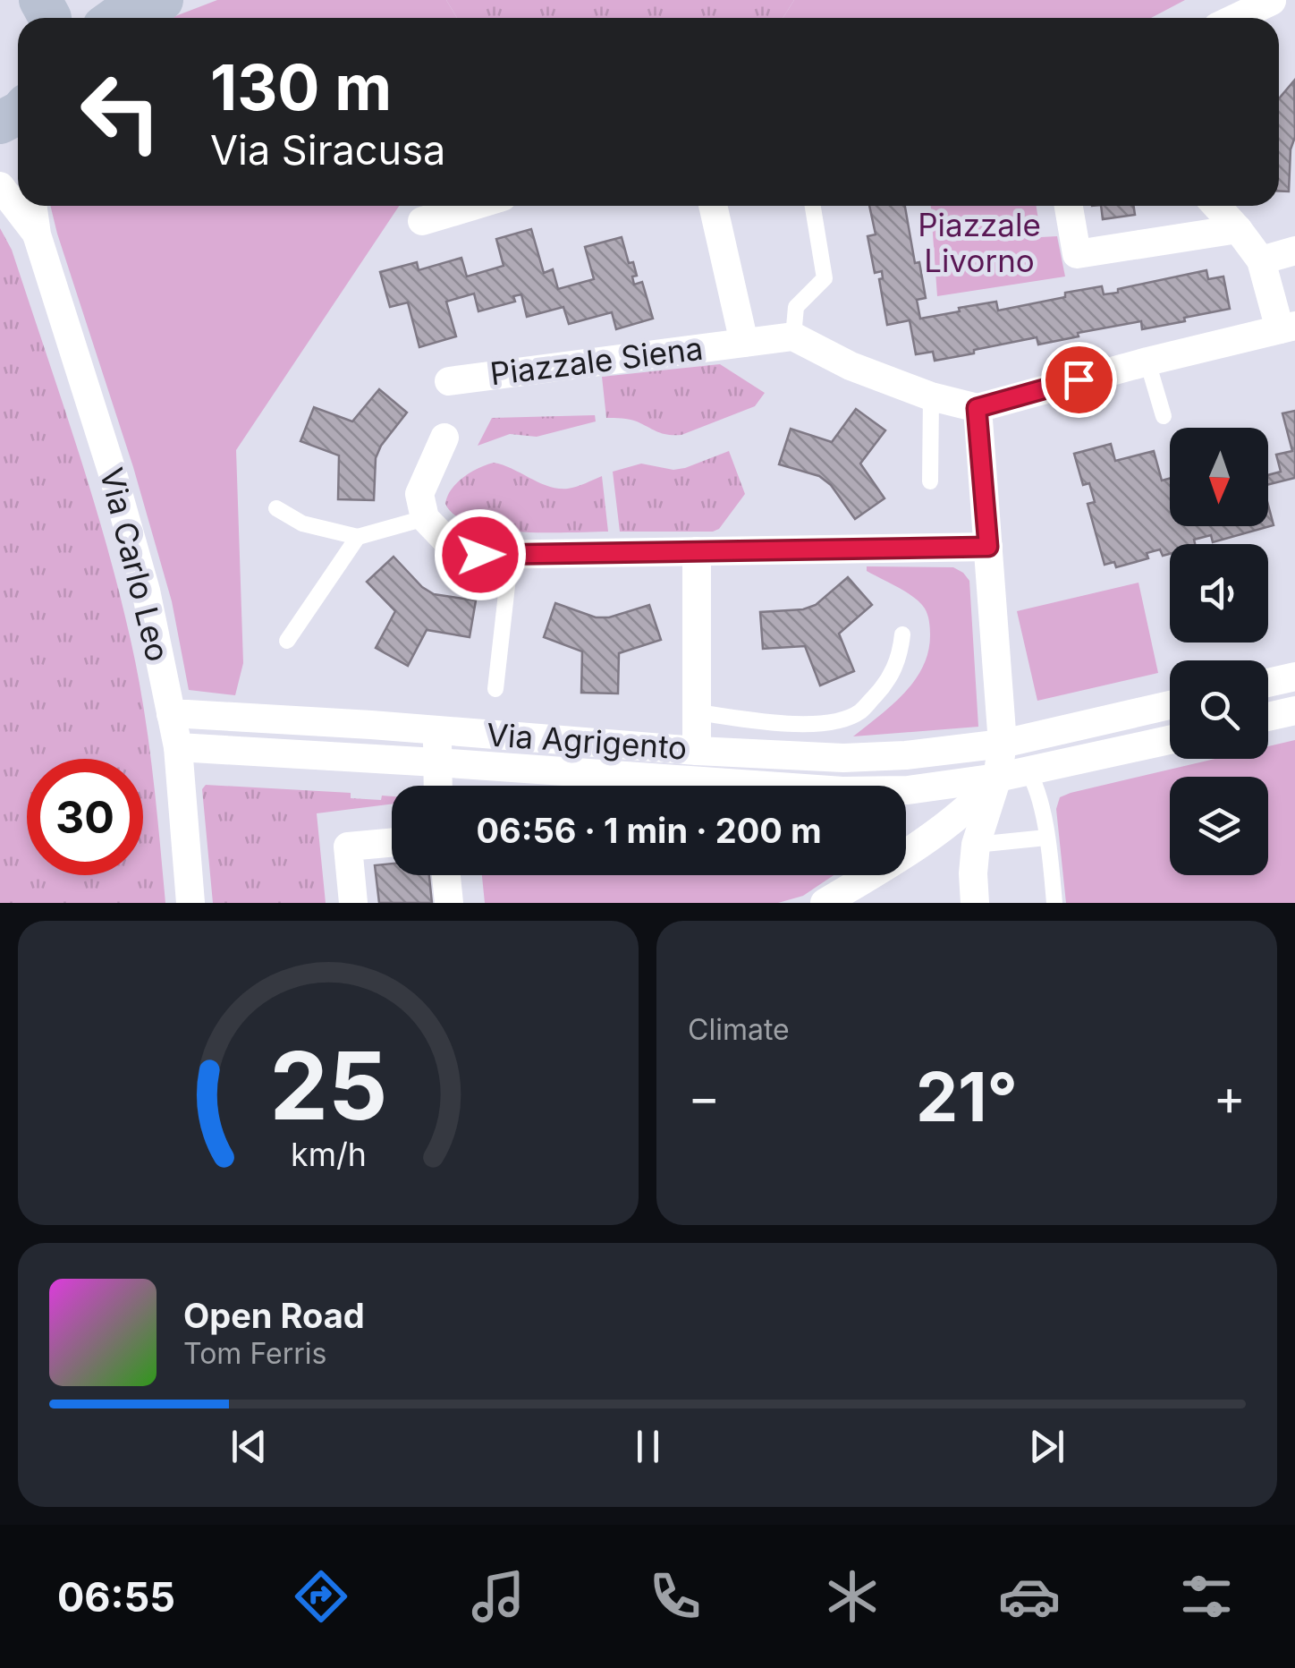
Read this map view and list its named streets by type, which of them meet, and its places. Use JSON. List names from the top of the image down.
{
  "streets": {
    "street": ["Piazzale Siena", "Via Carlo Leo", "Via Agrigento"]
  },
  "crossings": [
    ["Via Carlo Leo", "Via Agrigento"]
  ],
  "parks": ["Piazzale Livorno"],
  "north": "bottom",
  "page": {
    "turn": ["130 m", "Via Siracusa"],
    "limit": "30",
    "trip": "06:56 · 1 min · 200 m",
    "tile": "Climate",
    "heat": ["−", "21°", "+"],
    "song": ["Open Road", "Tom Ferris"],
    "tabs": "06:55",
    "gauge": ["25", "km/h"]
  }
}
